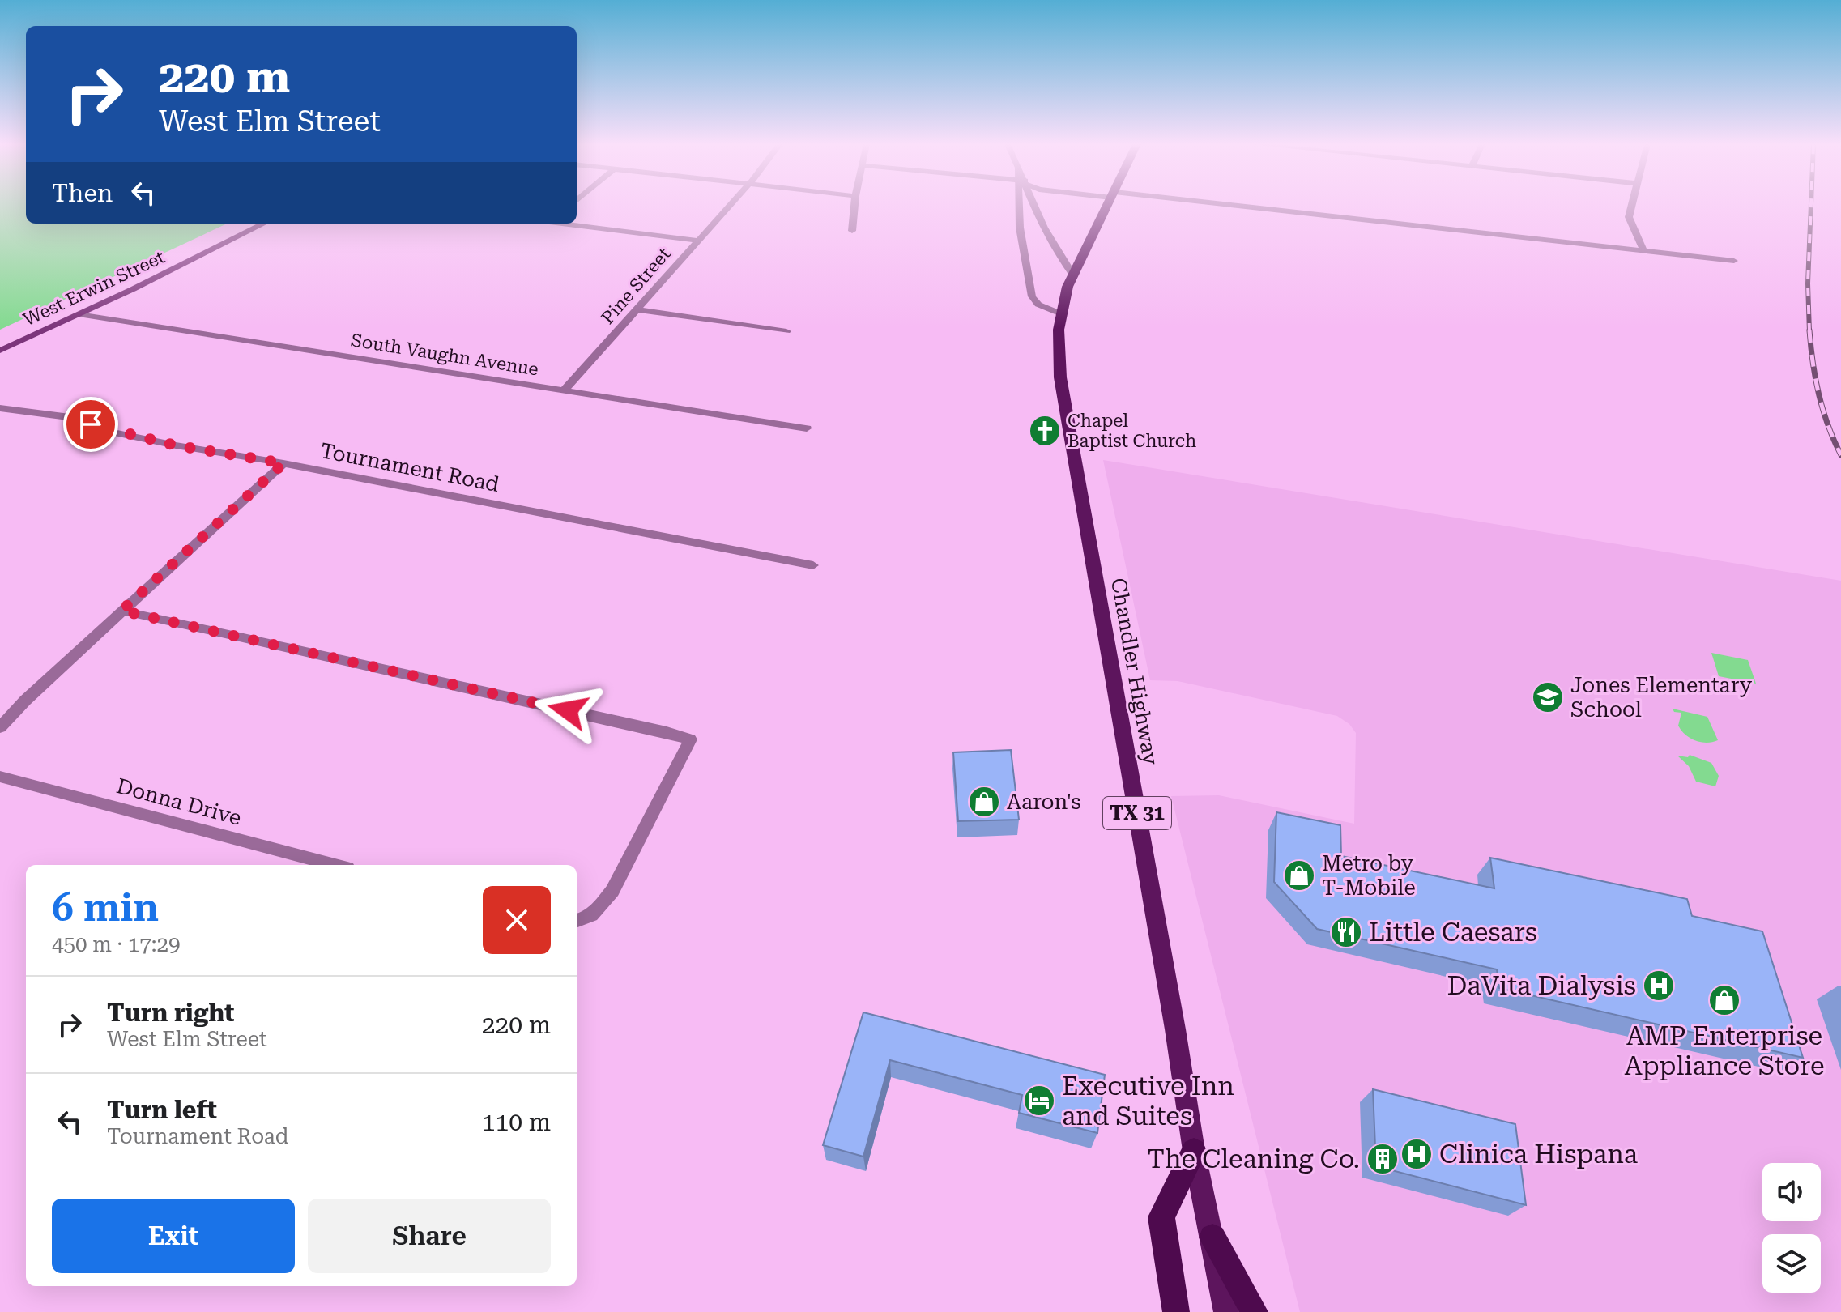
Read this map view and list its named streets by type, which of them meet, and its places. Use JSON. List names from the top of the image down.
{
  "streets": {
    "main road": ["West Erwin Street", "Chandler Highway", "TX 31"],
    "street": [
      "Pine Street",
      "South Vaughn Avenue",
      "Tournament Road",
      "Donna Drive"
    ]
  },
  "crossings": [
    ["Pine Street", "South Vaughn Avenue"],
    ["West Erwin Street", "South Vaughn Avenue"],
    ["Chandler Highway", "TX 31"]
  ],
  "places": {
    "church": ["Chapel Baptist Church"],
    "school or university": ["Jones Elementary School"],
    "shop": ["Aaron's", "Metro by T-Mobile", "AMP Enterprise Appliance Store"],
    "restaurant": ["Little Caesars"],
    "hospital": ["DaVita Dialysis", "Clinica Hispana"],
    "hotel": ["Executive Inn and Suites"],
    "building": ["The Cleaning Co."]
  },
  "page": {
    "turn": ["220 m", "West Elm Street"],
    "then": "Then",
    "heading": ["6 min", "450 m · 17:29"],
    "list": [
      {
        "name": "Turn right",
        "note": "West Elm Street",
        "value": "220 m"
      },
      {
        "name": "Turn left",
        "note": "Tournament Road",
        "value": "110 m"
      }
    ],
    "buttons": ["Exit", "Share"]
  }
}
